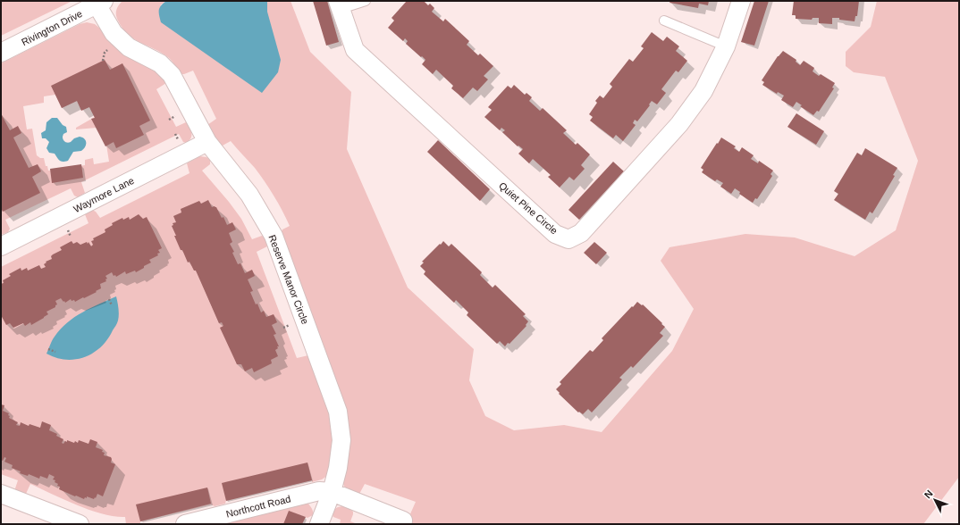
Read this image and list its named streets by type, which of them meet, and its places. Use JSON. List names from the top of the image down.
{
  "streets": {
    "street": [
      "Rivington Drive",
      "Waymore Lane",
      "Quiet Pine Circle",
      "Reserve Manor Circle",
      "Northcott Road"
    ]
  },
  "crossings": [
    ["Rivington Drive", "Reserve Manor Circle"],
    ["Waymore Lane", "Reserve Manor Circle"],
    ["Reserve Manor Circle", "Northcott Road"]
  ],
  "north": "top left"
}
